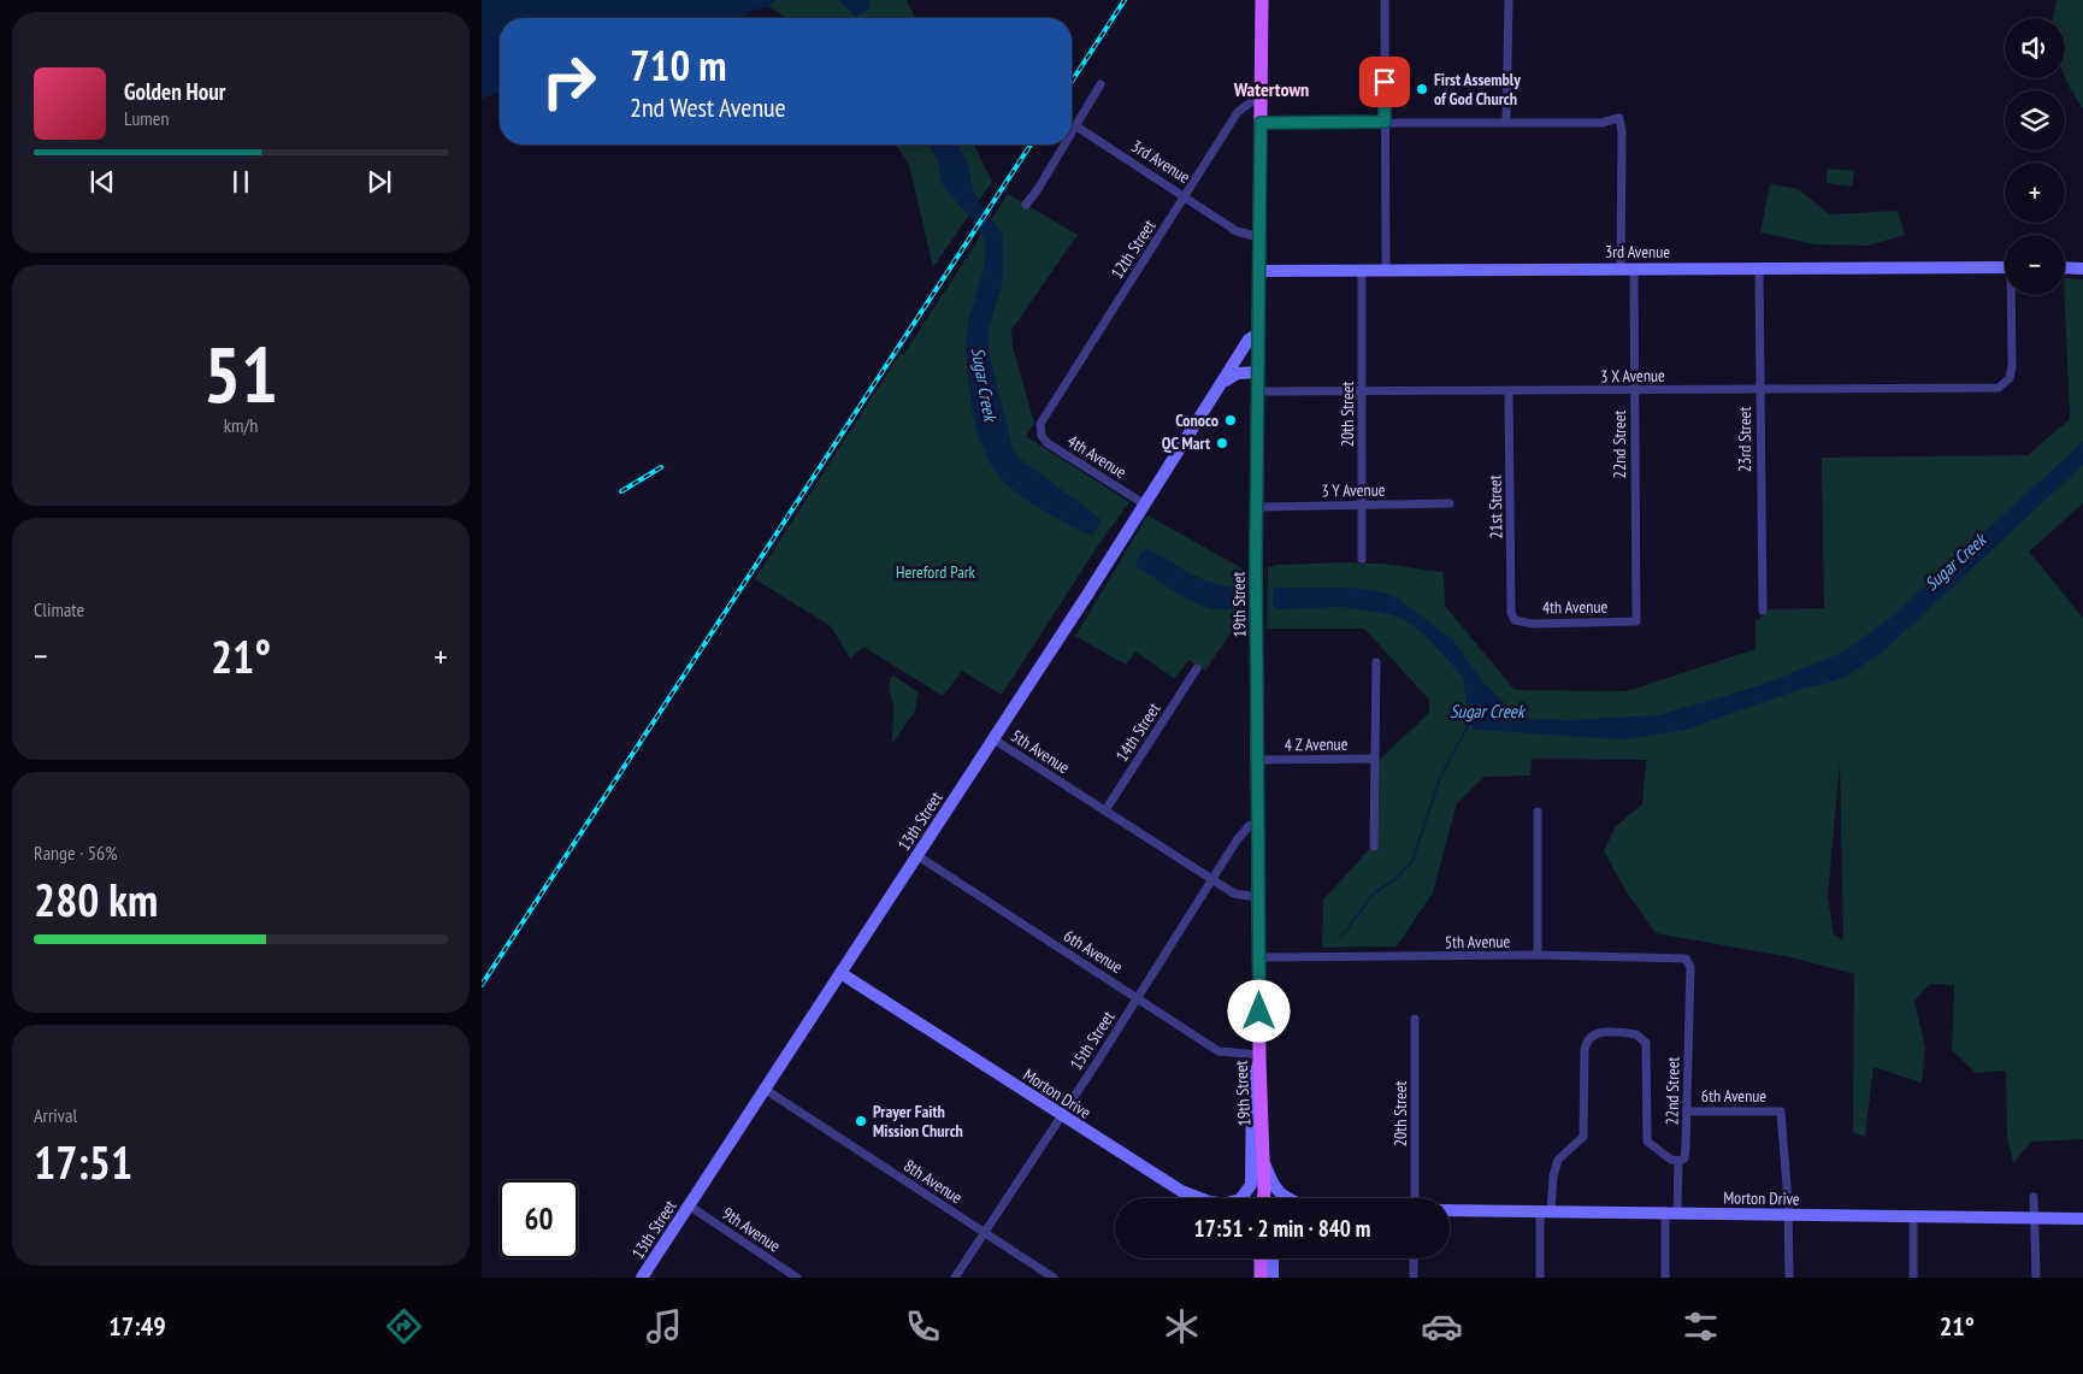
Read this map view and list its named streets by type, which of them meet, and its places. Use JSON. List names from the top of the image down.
{
  "streets": {
    "main road": ["19th Street"],
    "street": [
      "3rd Avenue",
      "12th Street",
      "3 X Avenue",
      "20th Street",
      "23rd Street",
      "22nd Street",
      "4th Avenue",
      "3 Y Avenue",
      "21st Street",
      "14th Street",
      "4 Z Avenue",
      "5th Avenue",
      "13th Street",
      "6th Avenue",
      "15th Street",
      "Morton Drive",
      "8th Avenue",
      "9th Avenue"
    ]
  },
  "crossings": [
    ["3rd Avenue", "12th Street"],
    ["3rd Avenue", "20th Street"],
    ["3rd Avenue", "23rd Street"],
    ["3rd Avenue", "22nd Street"],
    ["3rd Avenue", "19th Street"],
    ["12th Street", "4th Avenue"],
    ["12th Street", "19th Street"],
    ["3 X Avenue", "20th Street"],
    ["3 X Avenue", "23rd Street"],
    ["3 X Avenue", "22nd Street"],
    ["3 X Avenue", "21st Street"],
    ["3 X Avenue", "19th Street"],
    ["20th Street", "3 Y Avenue"],
    ["22nd Street", "4th Avenue"],
    ["22nd Street", "5th Avenue"],
    ["22nd Street", "6th Avenue"],
    ["22nd Street", "Morton Drive"],
    ["4th Avenue", "21st Street"],
    ["4th Avenue", "13th Street"],
    ["3 Y Avenue", "19th Street"],
    ["19th Street", "4 Z Avenue"],
    ["19th Street", "5th Avenue"],
    ["19th Street", "13th Street"],
    ["19th Street", "6th Avenue"],
    ["19th Street", "15th Street"],
    ["14th Street", "5th Avenue"],
    ["5th Avenue", "13th Street"],
    ["5th Avenue", "15th Street"],
    ["13th Street", "6th Avenue"],
    ["13th Street", "Morton Drive"],
    ["13th Street", "8th Avenue"],
    ["13th Street", "9th Avenue"],
    ["6th Avenue", "15th Street"],
    ["6th Avenue", "Morton Drive"],
    ["15th Street", "Morton Drive"],
    ["15th Street", "8th Avenue"]
  ],
  "districts": ["Watertown"],
  "water": ["Sugar Creek"],
  "parks": ["Hereford Park"],
  "places": [
    "First Assembly of God Church",
    "Conoco",
    "QC Mart",
    "Prayer Faith Mission Church"
  ],
  "page": {
    "map_buttons": ["+", "−"],
    "turn": ["710 m", "2nd West Avenue"],
    "song": ["Golden Hour", "Lumen"],
    "tile": [
      ["51", "km/h"],
      "Climate",
      ["Range · 56%", "280 km"],
      ["Arrival", "17:51"]
    ],
    "heat": ["−", "21°", "+"],
    "limit": "60",
    "trip": "17:51 · 2 min · 840 m",
    "tabs": ["17:49", "21°"]
  }
}
